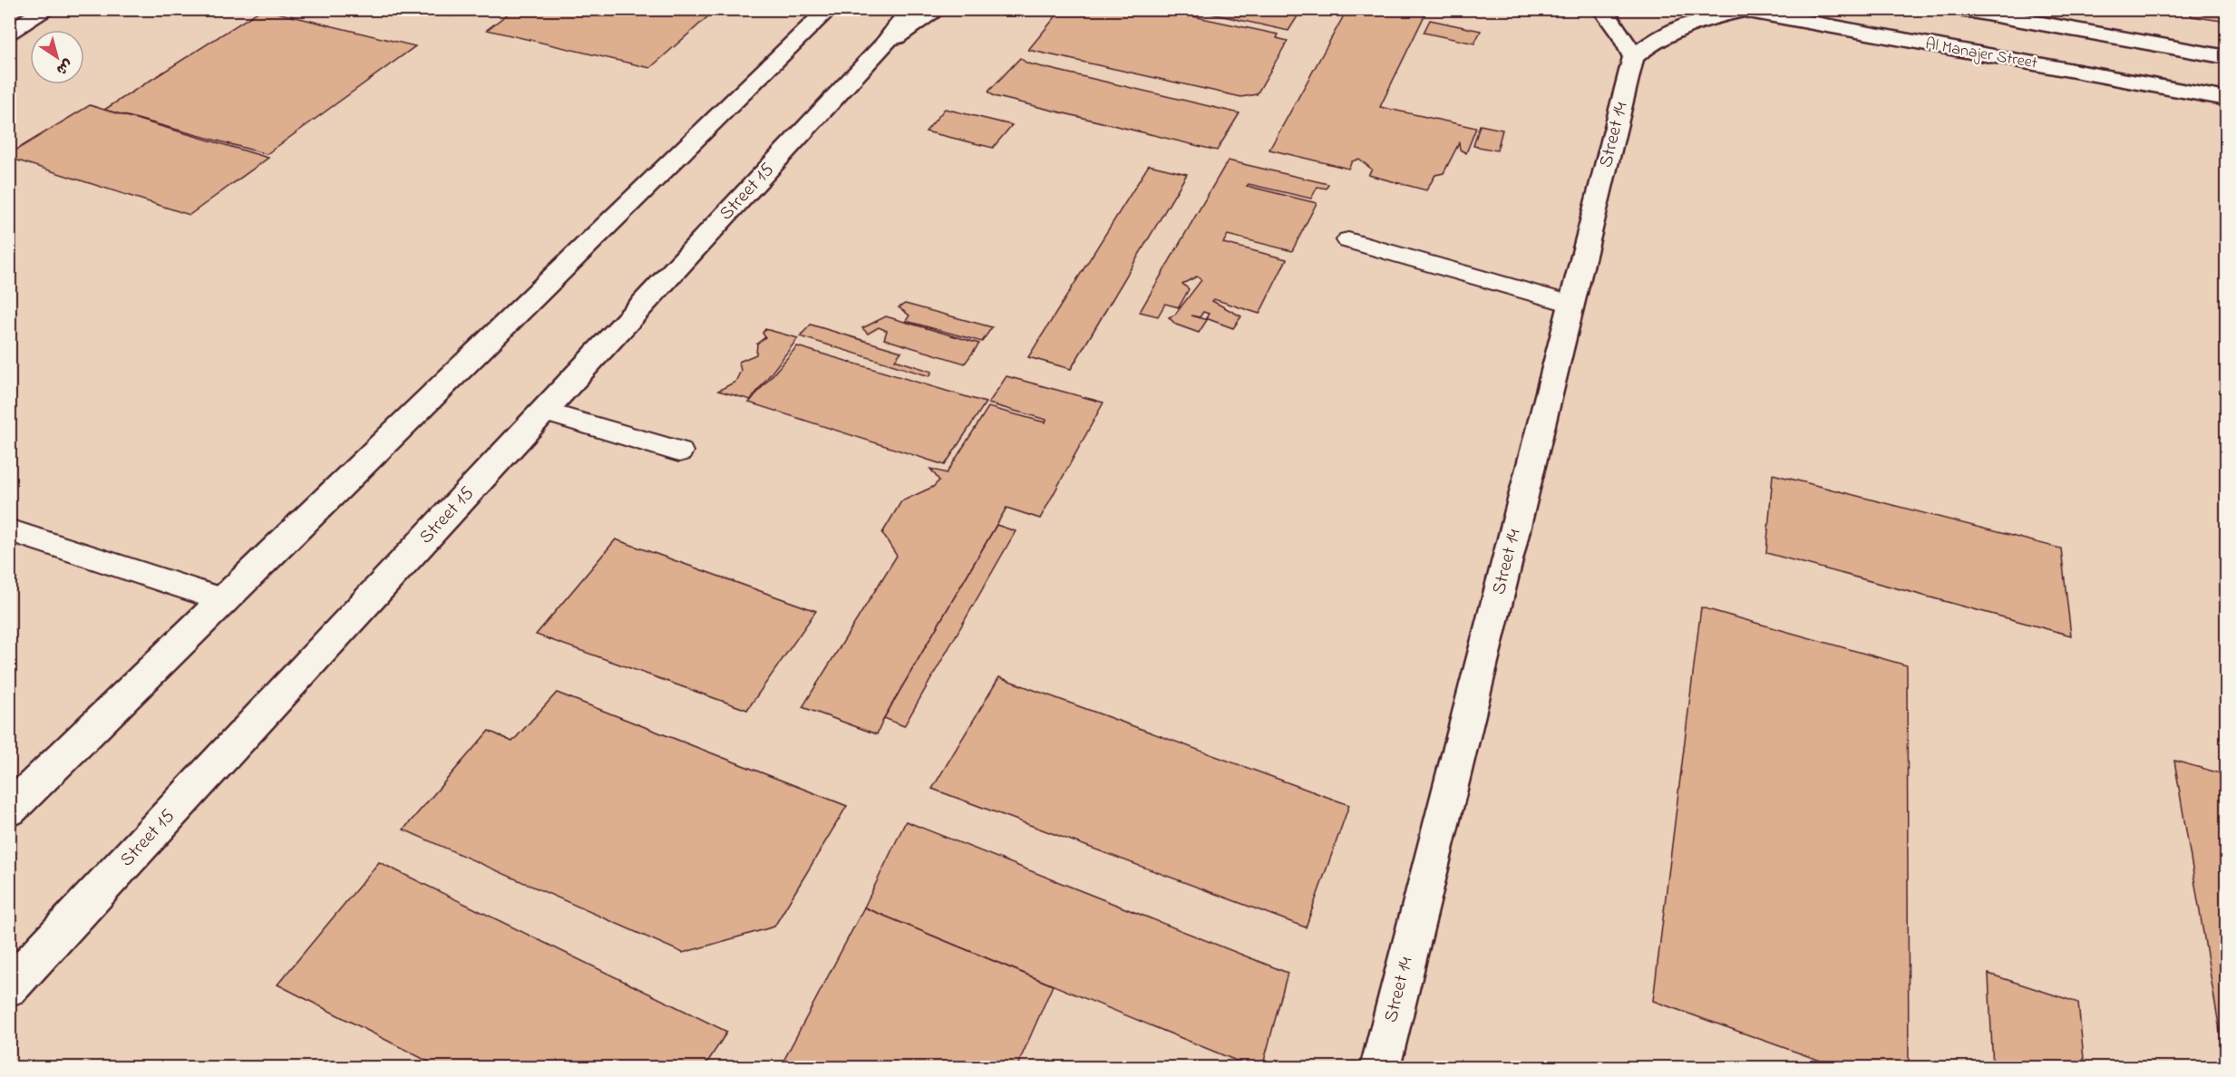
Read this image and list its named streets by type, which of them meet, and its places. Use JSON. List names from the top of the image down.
{
  "streets": {
    "street": ["Al Manajer Street", "Street 14", "Street 15"]
  },
  "north": "bottom right"
}
